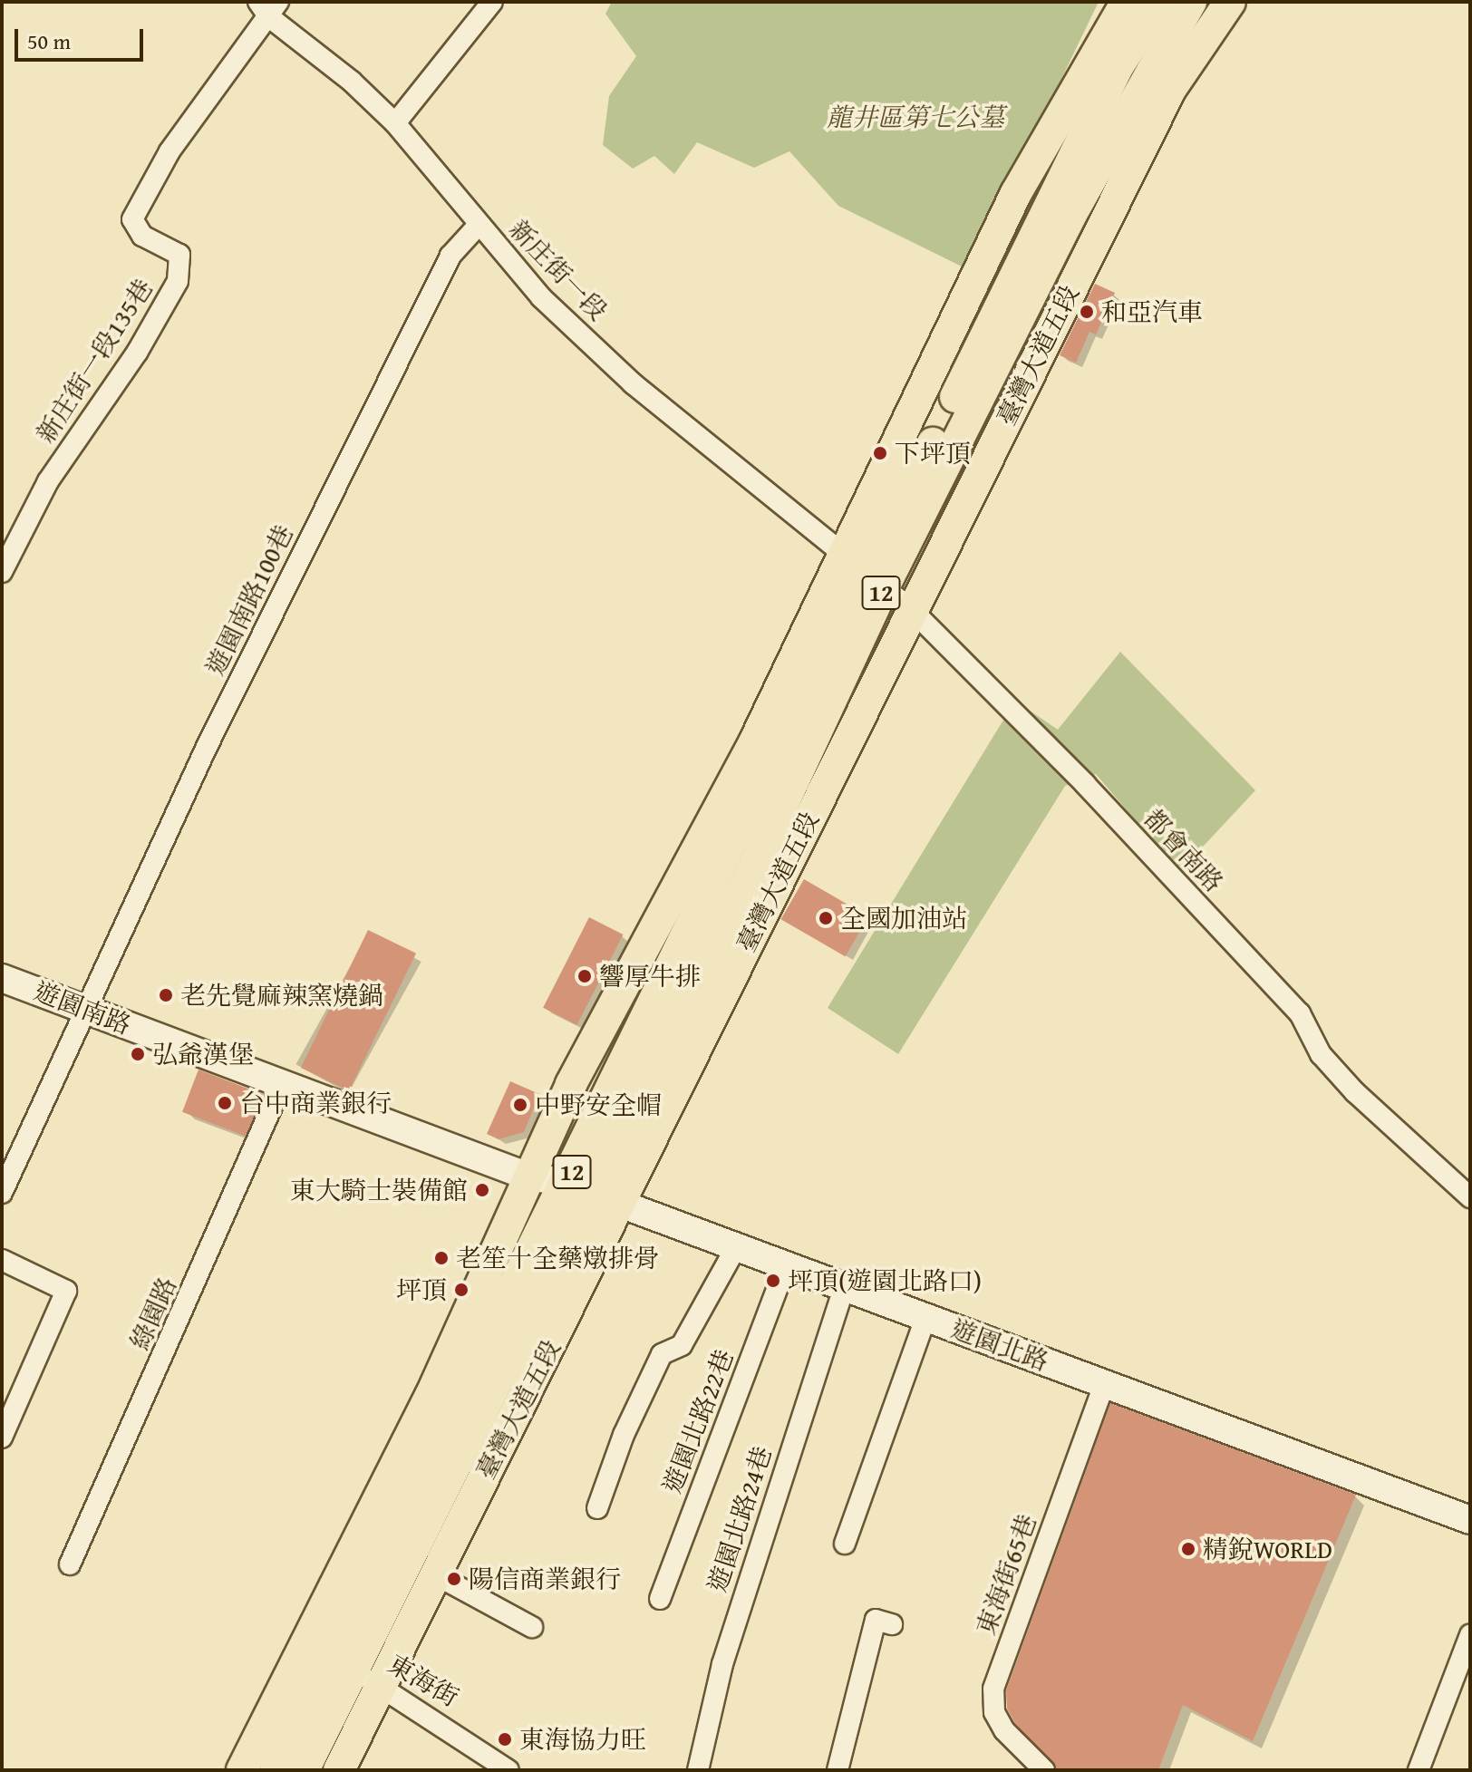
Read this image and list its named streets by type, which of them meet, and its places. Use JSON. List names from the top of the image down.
{
  "streets": {
    "main road": ["臺灣大道五段", "12"],
    "street": [
      "新庄街一段",
      "新庄街一段135巷",
      "遊園南路100巷",
      "都會南路",
      "遊園南路",
      "綠園路",
      "遊園北路",
      "遊園北路22巷",
      "遊園北路24巷",
      "東海街65巷",
      "東海街"
    ]
  },
  "crossings": [
    ["新庄街一段", "臺灣大道五段"],
    ["新庄街一段", "新庄街一段135巷"],
    ["新庄街一段", "遊園南路100巷"],
    ["新庄街一段", "都會南路"],
    ["臺灣大道五段", "都會南路"],
    ["臺灣大道五段", "遊園南路"],
    ["臺灣大道五段", "遊園北路"],
    ["臺灣大道五段", "東海街"],
    ["遊園南路100巷", "遊園南路"],
    ["遊園南路", "綠園路"],
    ["遊園南路", "遊園北路"],
    ["遊園北路", "遊園北路22巷"],
    ["遊園北路", "遊園北路24巷"],
    ["遊園北路", "東海街65巷"]
  ],
  "parks": ["龍井區第七公墓"],
  "places": [
    "和亞汽車",
    "下坪頂",
    "全國加油站",
    "響厚牛排",
    "老先覺麻辣窯燒鍋",
    "弘爺漢堡",
    "台中商業銀行",
    "中野安全帽",
    "東大騎士裝備館",
    "老笙十全藥燉排骨",
    "坪頂(遊園北路口)",
    "坪頂",
    "精銳WORLD",
    "陽信商業銀行",
    "東海協力旺"
  ],
  "scale_bar": "50 m"
}
